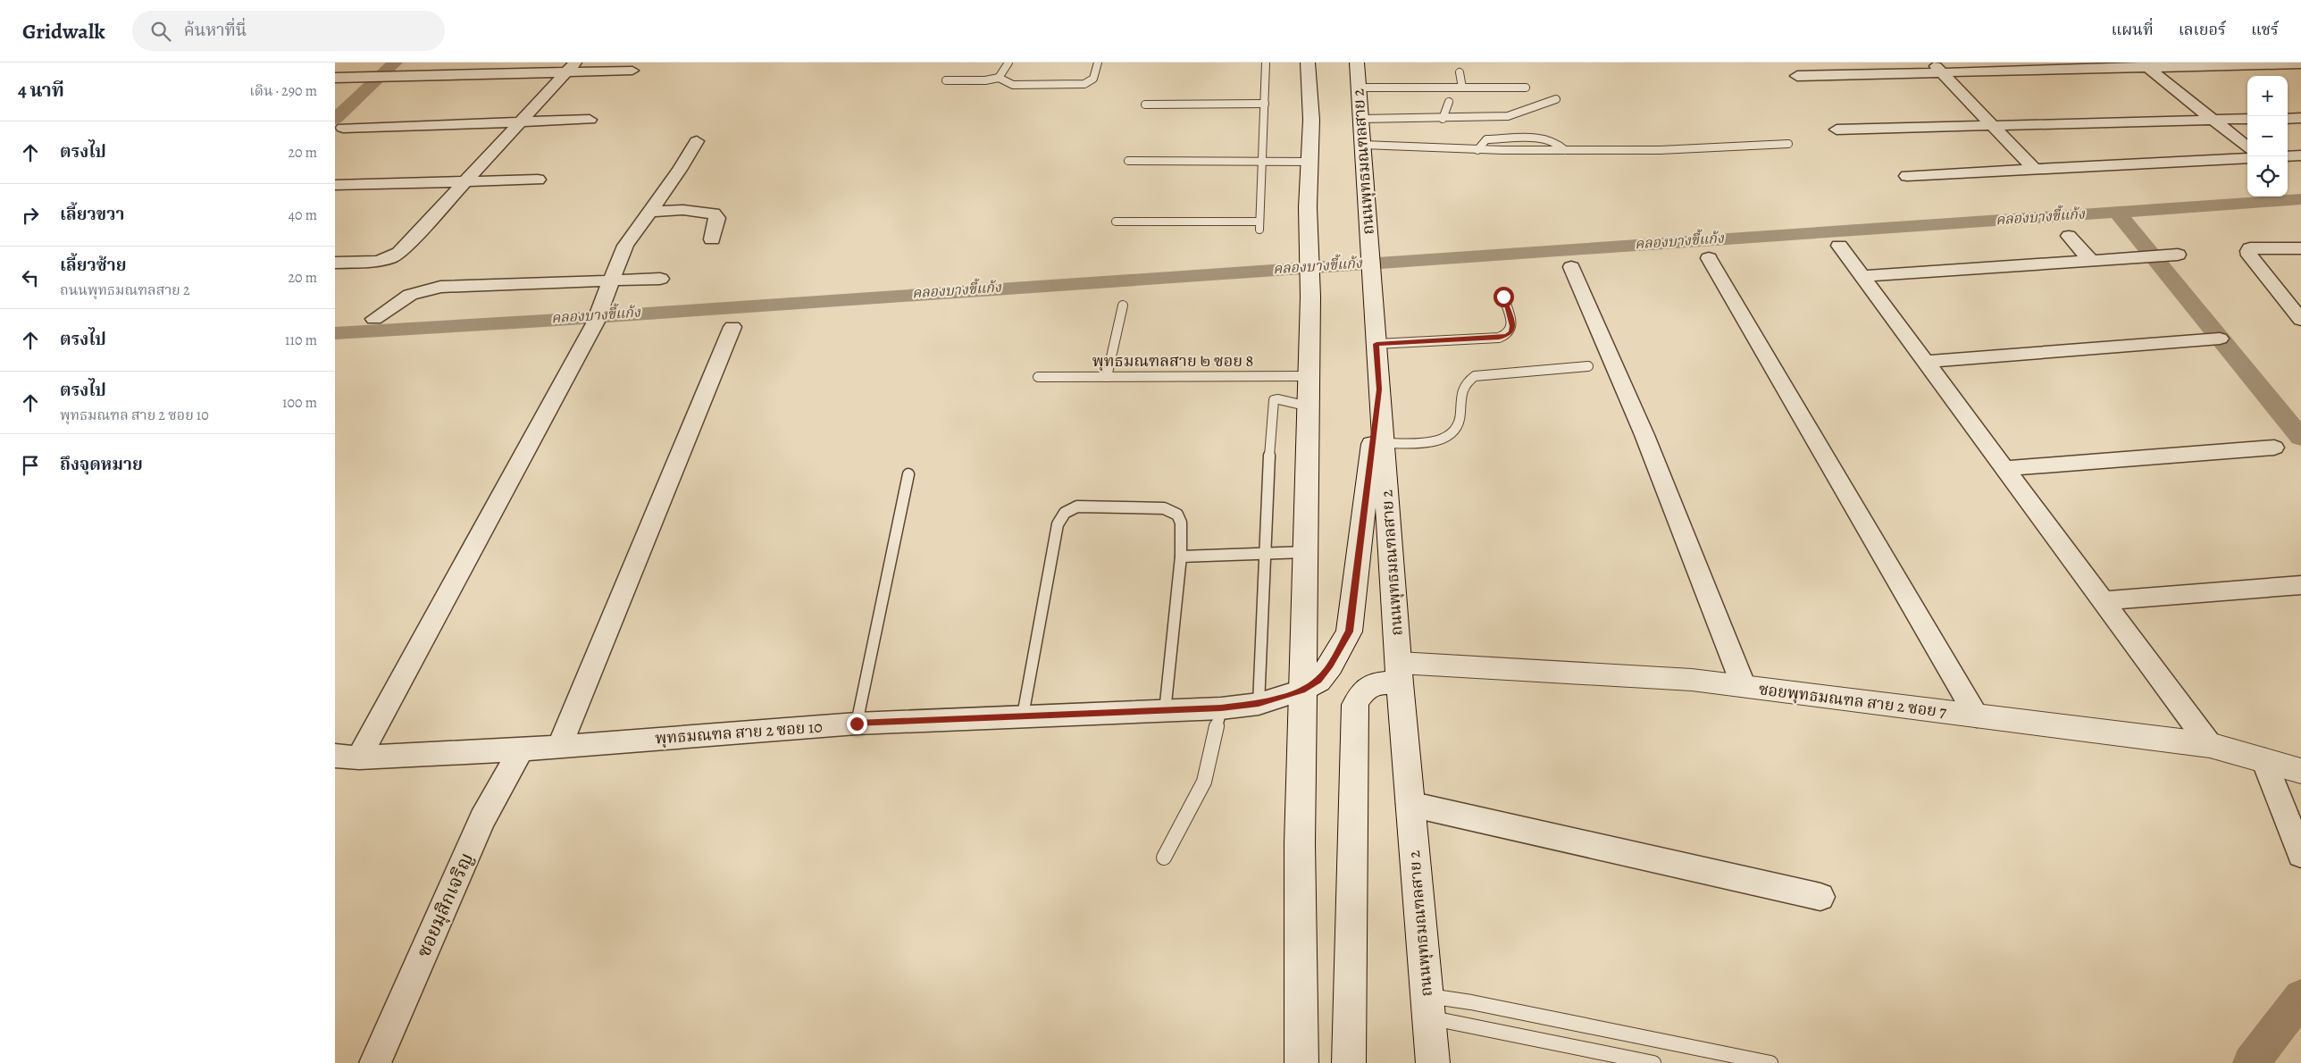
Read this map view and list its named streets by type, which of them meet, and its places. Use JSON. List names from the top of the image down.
{
  "streets": {
    "main road": ["ถนนพุทธมณฑลสาย 2", "ซอยพุทธมณฑล สาย 2 ซอย 7"],
    "street": ["พุทธมณฑล สาย 2 ซอย 10", "ซอยมุสิกเจริญ"],
    "lane": ["พุทธมณฑลสาย ๒ ซอย 8"]
  },
  "crossings": [
    ["ถนนพุทธมณฑลสาย 2", "ซอยพุทธมณฑล สาย 2 ซอย 7"],
    ["พุทธมณฑล สาย 2 ซอย 10", "ซอยมุสิกเจริญ"]
  ],
  "water": ["คลองบางขี้แก้ง"],
  "page": {
    "header": "Gridwalk",
    "search": "ค้นหาที่นี่",
    "nav": ["แผนที่", "เลเยอร์", "แชร์"],
    "heading": ["4 นาที", "เดิน · 290 m"],
    "map_buttons": ["+", "−"],
    "list": [
      ["ตรงไป", "20 m"],
      ["เลี้ยวขวา", "40 m"],
      ["เลี้ยวซ้าย", "ถนนพุทธมณฑลสาย 2", "20 m"],
      ["ตรงไป", "110 m"],
      ["ตรงไป", "พุทธมณฑล สาย 2 ซอย 10", "100 m"],
      "ถึงจุดหมาย"
    ]
  }
}
